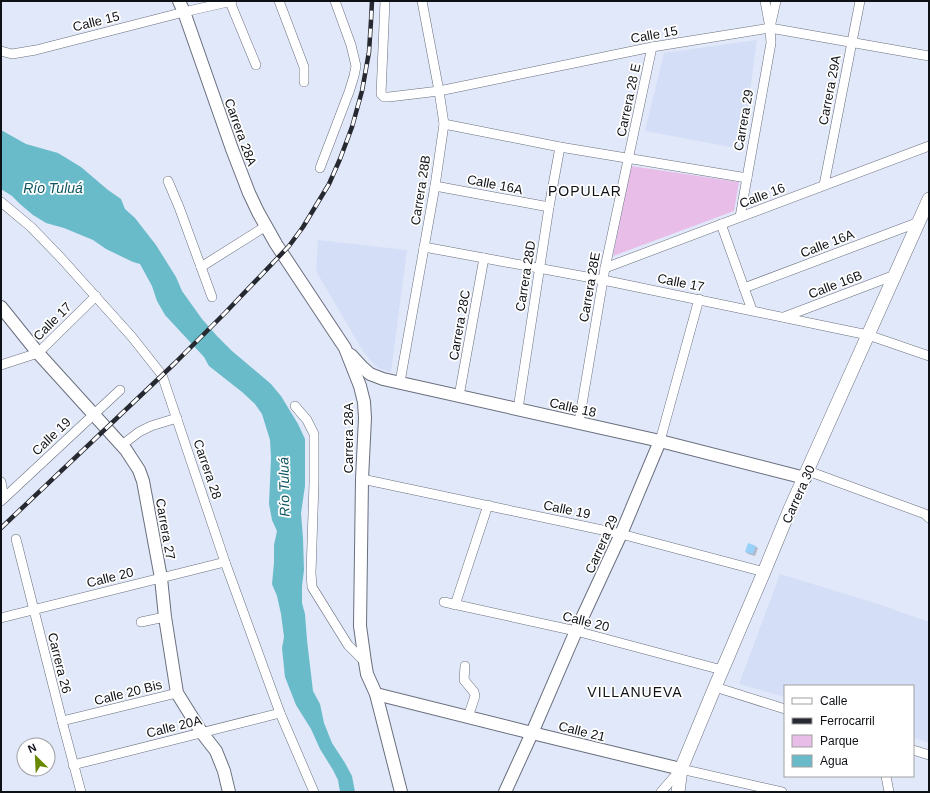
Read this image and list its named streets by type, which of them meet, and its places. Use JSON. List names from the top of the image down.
{
  "streets": {
    "main road": ["Carrera 30"],
    "street": [
      "Calle 15",
      "Carrera 29A",
      "Carrera 28 E",
      "Carrera 29",
      "Carrera 28A",
      "Calle 16A",
      "Carrera 28B",
      "Calle 16",
      "Carrera 28D",
      "Calle 17",
      "Calle 16B",
      "Carrera 28E",
      "Carrera 28C",
      "Calle 18",
      "Calle 19",
      "Carrera 28",
      "Carrera 27",
      "Calle 20",
      "Carrera 26",
      "Calle 20 Bis",
      "Calle 20A",
      "Calle 21"
    ]
  },
  "crossings": [
    ["Calle 15", "Carrera 29A"],
    ["Calle 15", "Carrera 28 E"],
    ["Calle 15", "Carrera 29"],
    ["Calle 15", "Carrera 28A"],
    ["Calle 15", "Carrera 28B"],
    ["Carrera 29A", "Calle 16"],
    ["Carrera 28 E", "Calle 16"],
    ["Carrera 28 E", "Carrera 28E"],
    ["Carrera 29", "Calle 16"],
    ["Carrera 29", "Calle 17"],
    ["Carrera 29", "Calle 18"],
    ["Carrera 29", "Calle 19"],
    ["Carrera 29", "Calle 20"],
    ["Carrera 29", "Calle 21"],
    ["Carrera 28A", "Calle 18"],
    ["Carrera 28A", "Calle 19"],
    ["Carrera 28A", "Calle 21"],
    ["Calle 16A", "Carrera 28B"],
    ["Calle 16A", "Carrera 28D"],
    ["Calle 16A", "Carrera 30"],
    ["Carrera 28B", "Calle 16"],
    ["Carrera 28B", "Calle 17"],
    ["Carrera 28B", "Calle 18"],
    ["Calle 16", "Carrera 28D"],
    ["Calle 16", "Carrera 28E"],
    ["Carrera 28D", "Calle 17"],
    ["Carrera 28D", "Calle 18"],
    ["Calle 17", "Calle 16B"],
    ["Calle 17", "Carrera 28E"],
    ["Calle 17", "Carrera 28C"],
    ["Calle 17", "Carrera 28"],
    ["Calle 17", "Carrera 30"],
    ["Calle 17", "Carrera 27"],
    ["Calle 16B", "Carrera 30"],
    ["Carrera 28E", "Calle 18"],
    ["Carrera 28C", "Calle 18"],
    ["Calle 18", "Carrera 30"],
    ["Calle 19", "Carrera 30"],
    ["Calle 19", "Carrera 27"],
    ["Carrera 28", "Calle 20"],
    ["Carrera 28", "Calle 20A"],
    ["Carrera 30", "Calle 20"],
    ["Carrera 30", "Calle 21"],
    ["Carrera 27", "Calle 20"],
    ["Carrera 27", "Calle 20 Bis"],
    ["Carrera 27", "Calle 20A"],
    ["Calle 20", "Carrera 26"],
    ["Carrera 26", "Calle 20 Bis"],
    ["Carrera 26", "Calle 20A"]
  ],
  "districts": ["POPULAR", "VILLANUEVA"],
  "water": ["Río Tuluá"],
  "legend": [
    "Calle",
    "Ferrocarril",
    "Parque",
    "Agua"
  ],
  "north": "top left"
}
